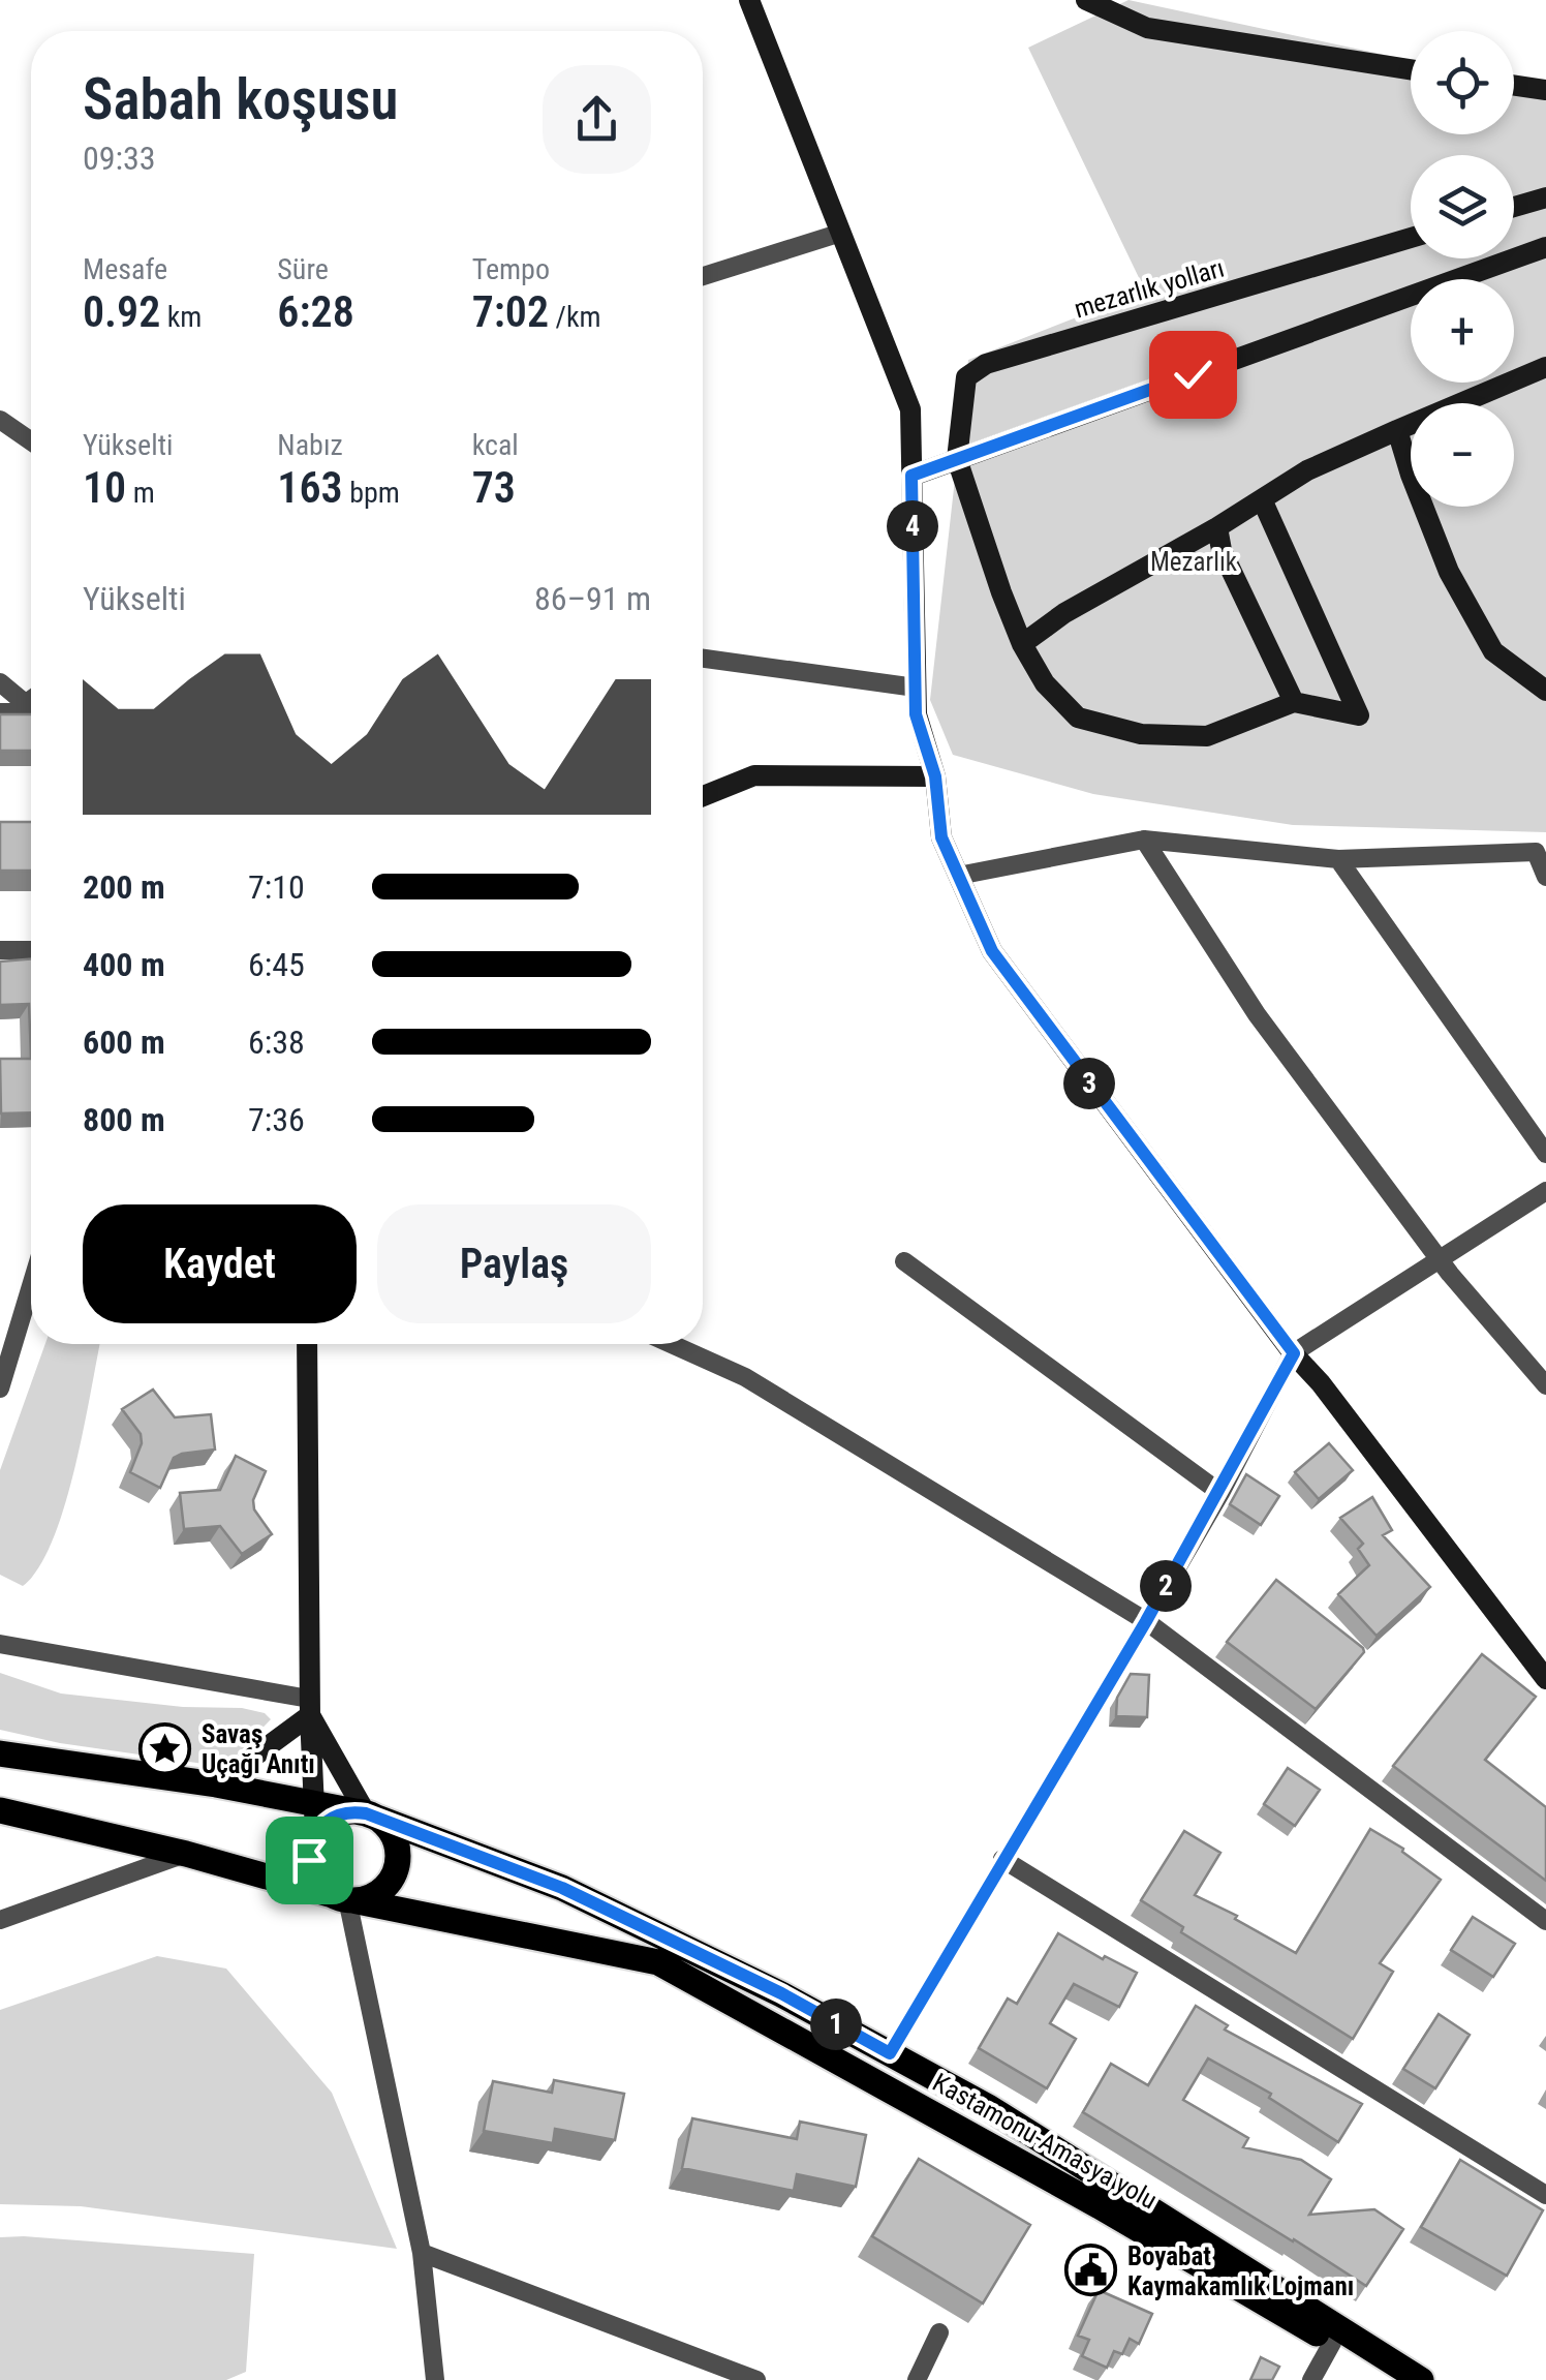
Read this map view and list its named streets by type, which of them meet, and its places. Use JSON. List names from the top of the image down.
{
  "streets": {
    "main road": ["Kastamonu-Amasya yolu"],
    "street": ["mezarlık yolları"]
  },
  "parks": ["Mezarlık"],
  "places": {
    "place": ["Savaş Uçağı Anıtı"],
    "public building": ["Boyabat Kaymakamlık Lojmanı"]
  },
  "page": {
    "map_buttons": ["+", "−"],
    "heading": ["Sabah koşusu", "09:33"],
    "stats": [
      ["Mesafe", "0.92 km"],
      ["Süre", "6:28"],
      ["Tempo", "7:02 /km"],
      ["Yükselti", "10 m"],
      ["Nabız", "163 bpm"],
      ["kcal", "73"]
    ],
    "pins": [
      "4",
      "3",
      "2",
      "1"
    ],
    "chart": ["Yükselti", "86–91 m"],
    "list": [
      {
        "name": "200 m",
        "note": "7:10"
      },
      {
        "name": "400 m",
        "note": "6:45"
      },
      {
        "name": "600 m",
        "note": "6:38"
      },
      {
        "name": "800 m",
        "note": "7:36"
      }
    ],
    "buttons": ["Kaydet", "Paylaş"]
  }
}
